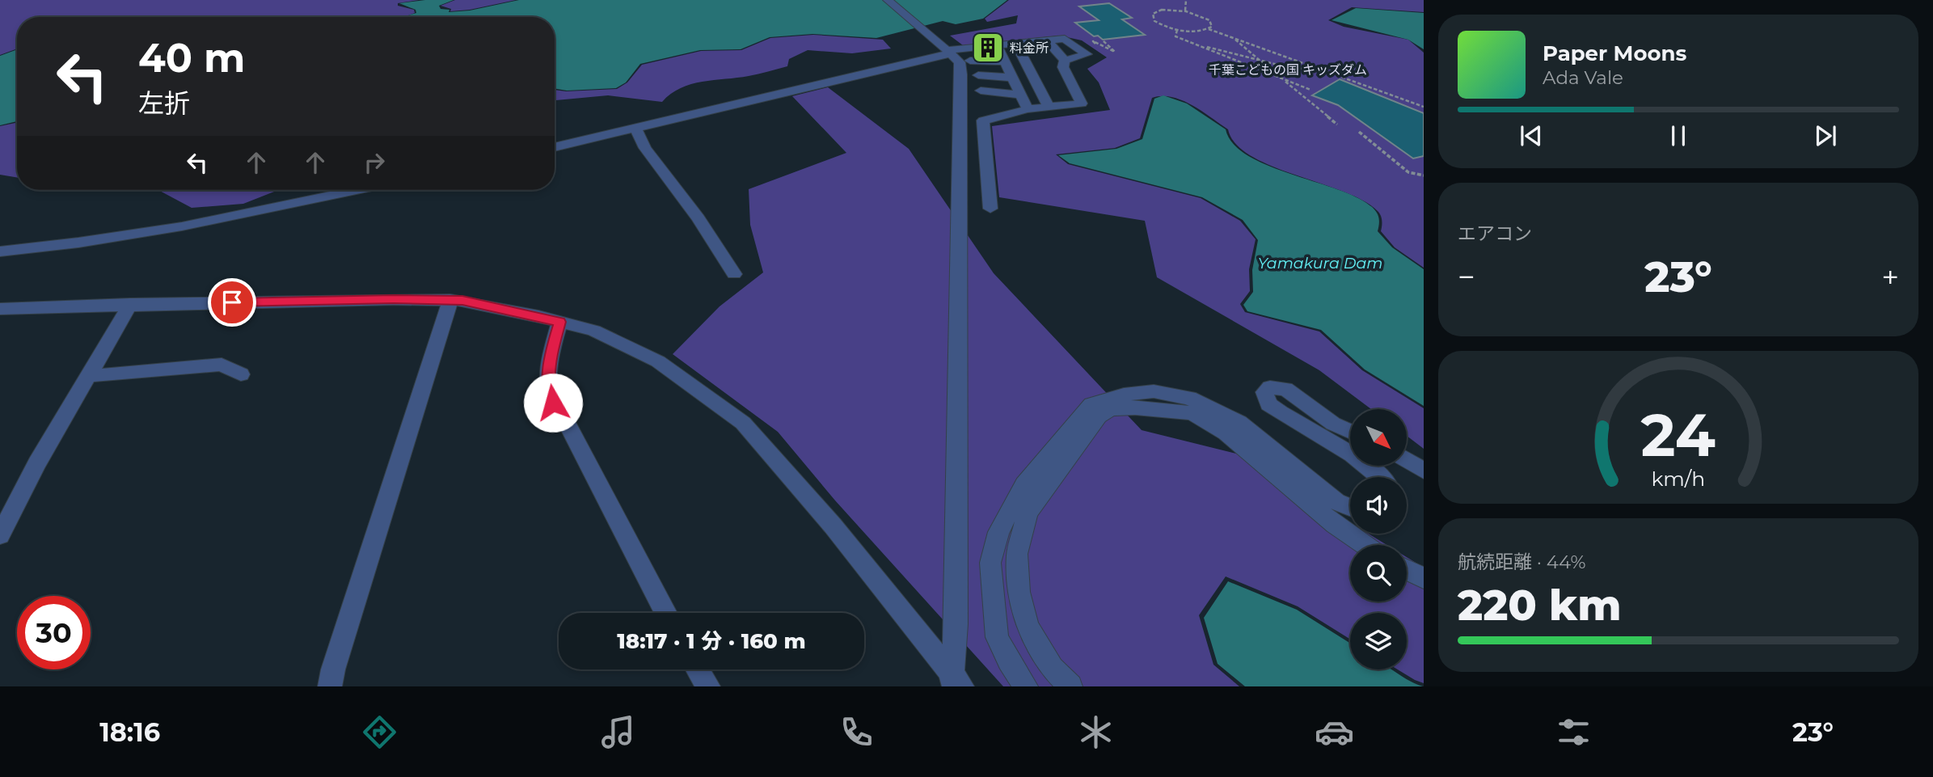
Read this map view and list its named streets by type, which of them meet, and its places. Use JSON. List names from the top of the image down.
{
  "water": ["Yamakura Dam"],
  "parks": ["千葉こどもの国 キッズダム"],
  "places": {
    "building": ["料金所"]
  },
  "north": "bottom right",
  "page": {
    "turn": ["40 m", "左折"],
    "song": ["Paper Moons", "Ada Vale"],
    "tile": [
      "エアコン",
      ["航続距離 · 44%", "220 km"]
    ],
    "heat": ["−", "23°", "+"],
    "limit": "30",
    "trip": "18:17 · 1 分 · 160 m",
    "tabs": ["18:16", "23°"],
    "gauge": ["24", "km/h"]
  }
}
